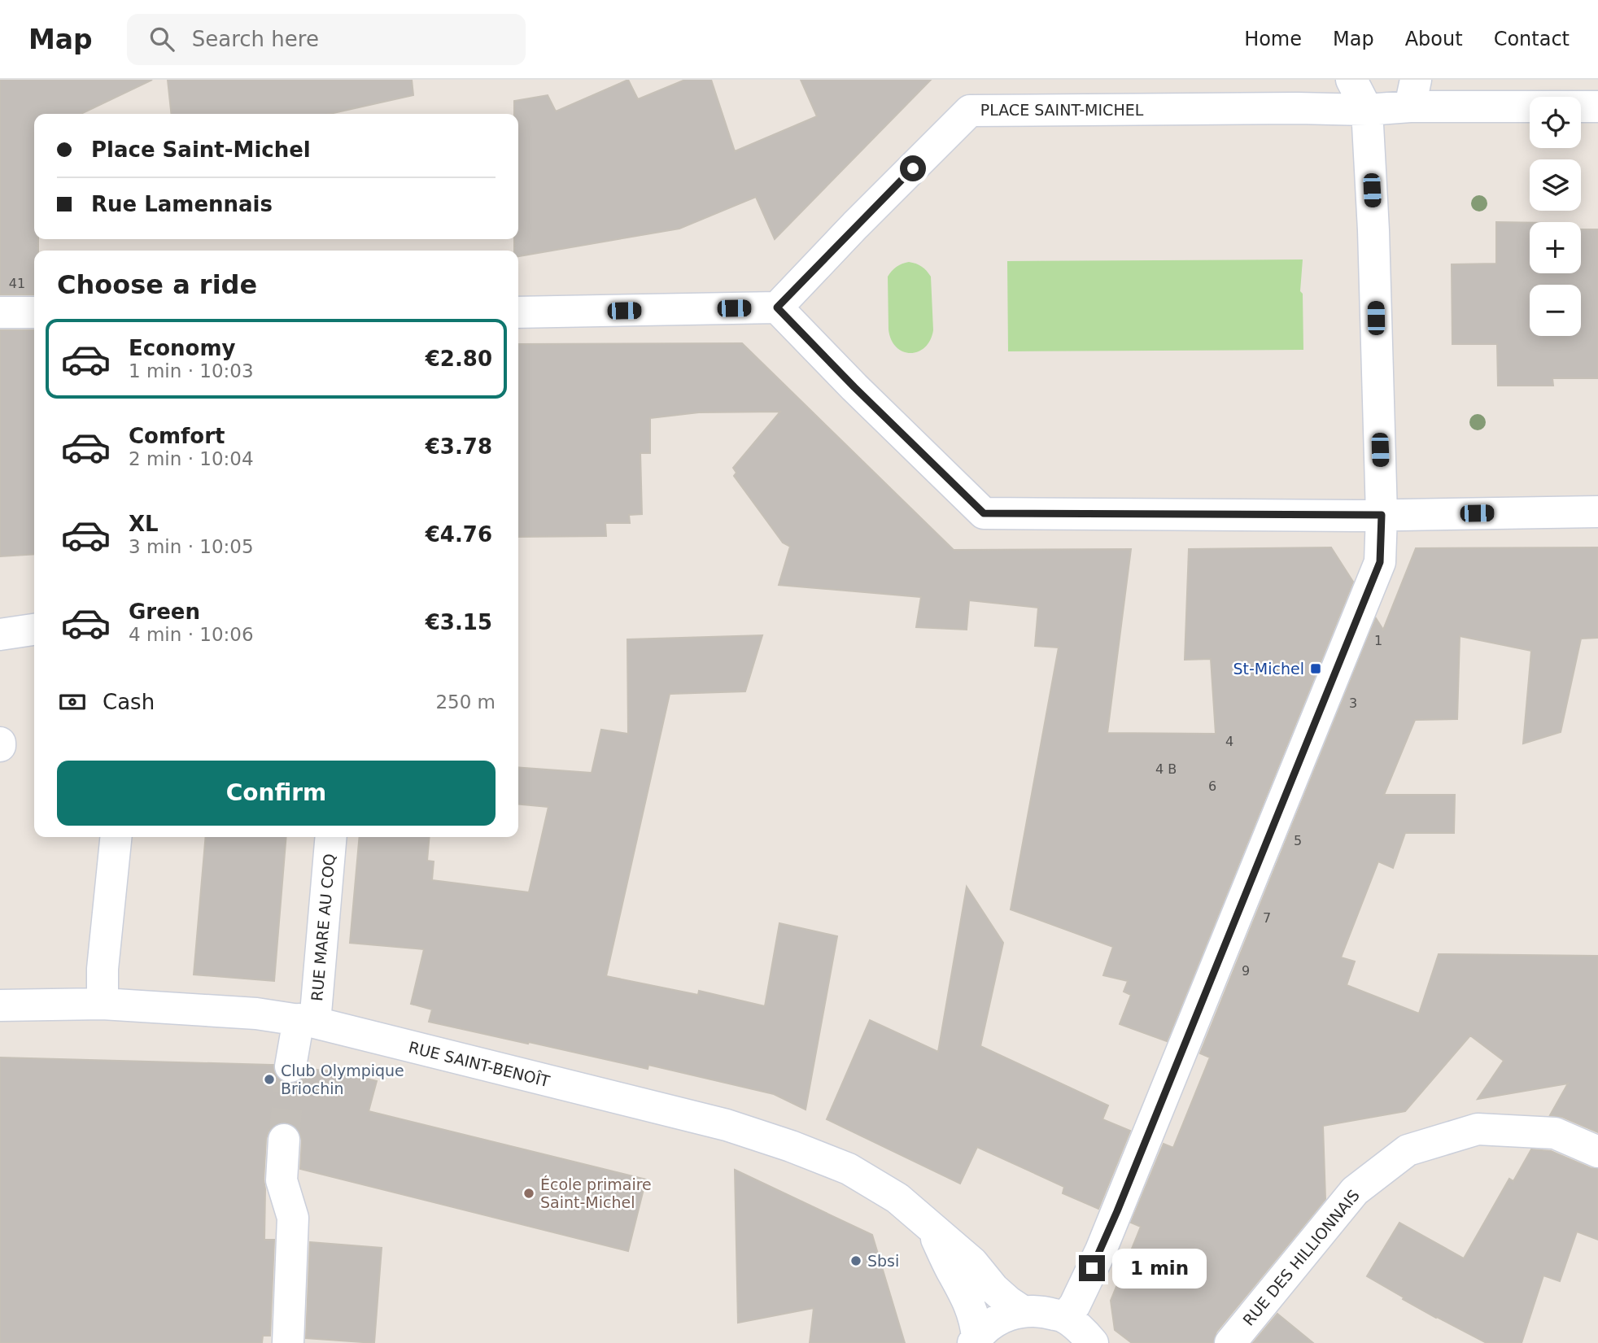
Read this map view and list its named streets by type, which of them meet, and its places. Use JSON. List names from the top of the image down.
{
  "streets": {
    "street": [
      "PLACE SAINT-MICHEL",
      "RUE MARE AU COQ",
      "RUE SAINT-BENOÎT",
      "RUE DES HILLIONNAIS"
    ]
  },
  "crossings": [
    ["RUE MARE AU COQ", "RUE SAINT-BENOÎT"]
  ],
  "places": {
    "transit": ["St-Michel"],
    "other": ["Club Olympique Briochin", "École primaire Saint-Michel", "Sbsi"]
  },
  "house_numbers": [
    "41",
    "1",
    "3",
    "4",
    "4 B",
    "6",
    "5",
    "7",
    "9"
  ],
  "page": {
    "header": "Map",
    "search": "Search here",
    "nav": [
      "Home",
      "Map",
      "About",
      "Contact"
    ],
    "map_buttons": ["+", "−"],
    "banner": ["Place Saint-Michel", "Rue Lamennais"],
    "heading": "Choose a ride",
    "list": [
      {
        "name": "Economy",
        "note": "1 min · 10:03",
        "value": "€2.80"
      },
      {
        "name": "Comfort",
        "note": "2 min · 10:04",
        "value": "€3.78"
      },
      {
        "name": "XL",
        "note": "3 min · 10:05",
        "value": "€4.76"
      },
      {
        "name": "Green",
        "note": "4 min · 10:06",
        "value": "€3.15"
      }
    ],
    "pay": ["Cash", "250 m"],
    "buttons": "Confirm",
    "bubble": "1 min"
  }
}
